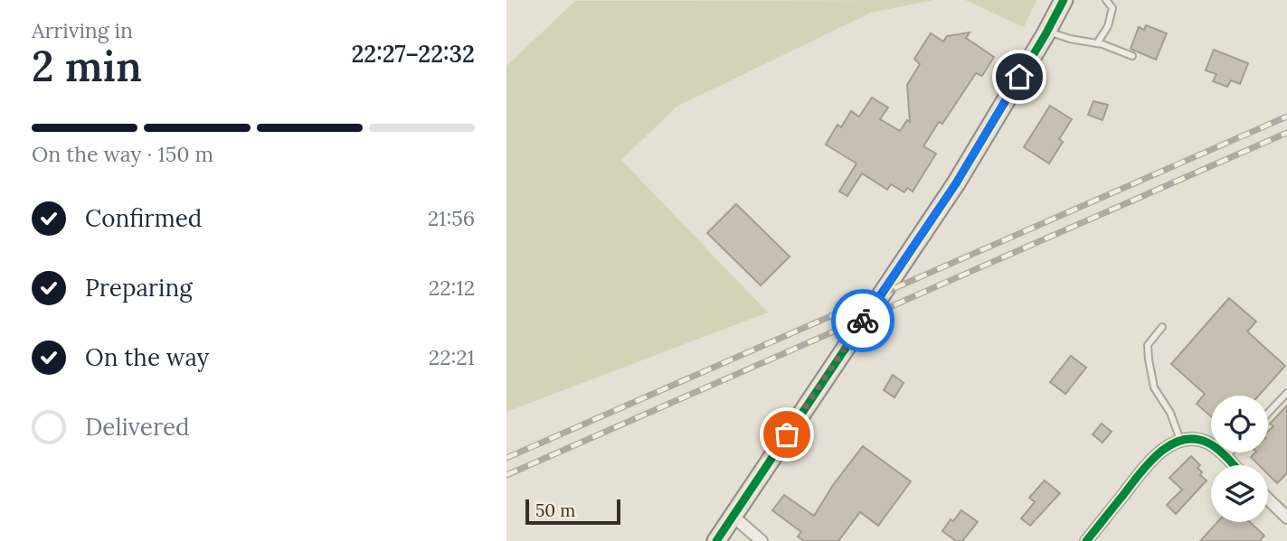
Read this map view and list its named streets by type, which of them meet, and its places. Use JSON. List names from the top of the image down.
{
  "scale_bar": "50 m",
  "page": {
    "heading": ["2 min", "Arriving in", "22:27–22:32"],
    "bar": "On the way · 150 m",
    "list": [
      ["Confirmed", "21:56"],
      ["Preparing", "22:12"],
      ["On the way", "22:21"],
      "Delivered"
    ],
    "scale": "50 m"
  }
}
